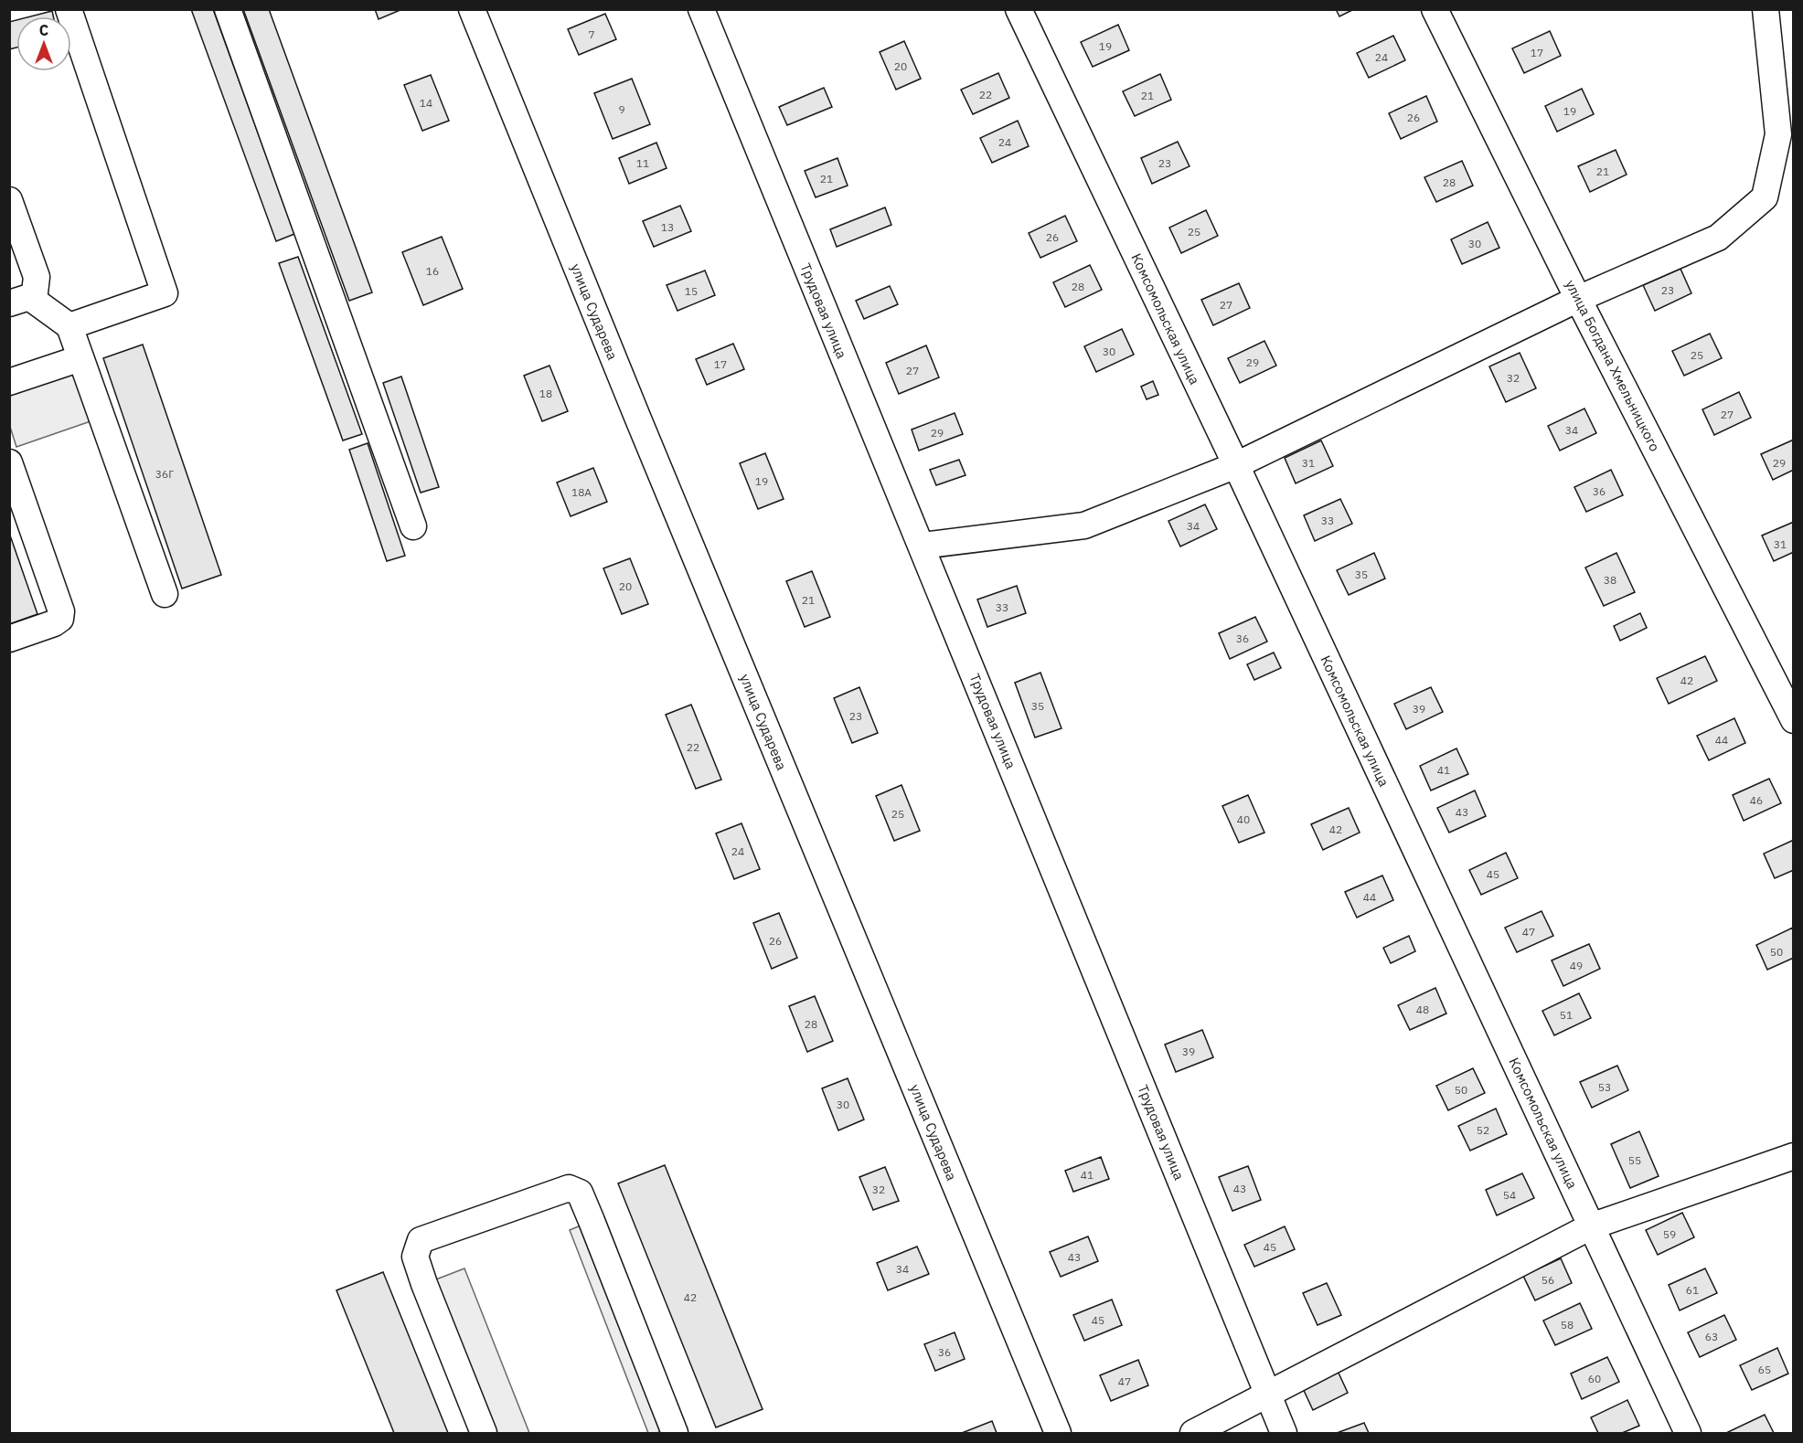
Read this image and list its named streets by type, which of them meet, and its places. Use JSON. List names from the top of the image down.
{
  "streets": {
    "street": [
      "Трудовая улица",
      "улица Сударева",
      "Комсомольская улица",
      "улица Богдана Хмельницкого"
    ]
  },
  "house_numbers": [
    "7",
    "19",
    "17",
    "24",
    "20",
    "22",
    "21",
    "14",
    "9",
    "19",
    "26",
    "24",
    "11",
    "23",
    "21",
    "21",
    "28",
    "13",
    "25",
    "26",
    "30",
    "16",
    "28",
    "23",
    "15",
    "27",
    "30",
    "25",
    "29",
    "17",
    "27",
    "32",
    "18",
    "27",
    "34",
    "29",
    "31",
    "29",
    "36Г",
    "19",
    "36",
    "18А",
    "33",
    "34",
    "31",
    "35",
    "38",
    "20",
    "21",
    "33",
    "36",
    "42",
    "35",
    "39",
    "23",
    "44",
    "22",
    "41",
    "46",
    "43",
    "25",
    "40",
    "42",
    "24",
    "45",
    "44",
    "47",
    "26",
    "50",
    "49",
    "48",
    "51",
    "28",
    "39",
    "53",
    "50",
    "30",
    "52",
    "55",
    "41",
    "43",
    "32",
    "54",
    "59",
    "45",
    "43",
    "34",
    "56",
    "61",
    "42",
    "45",
    "58",
    "63",
    "36",
    "65",
    "60",
    "47"
  ],
  "north": "top"
}
